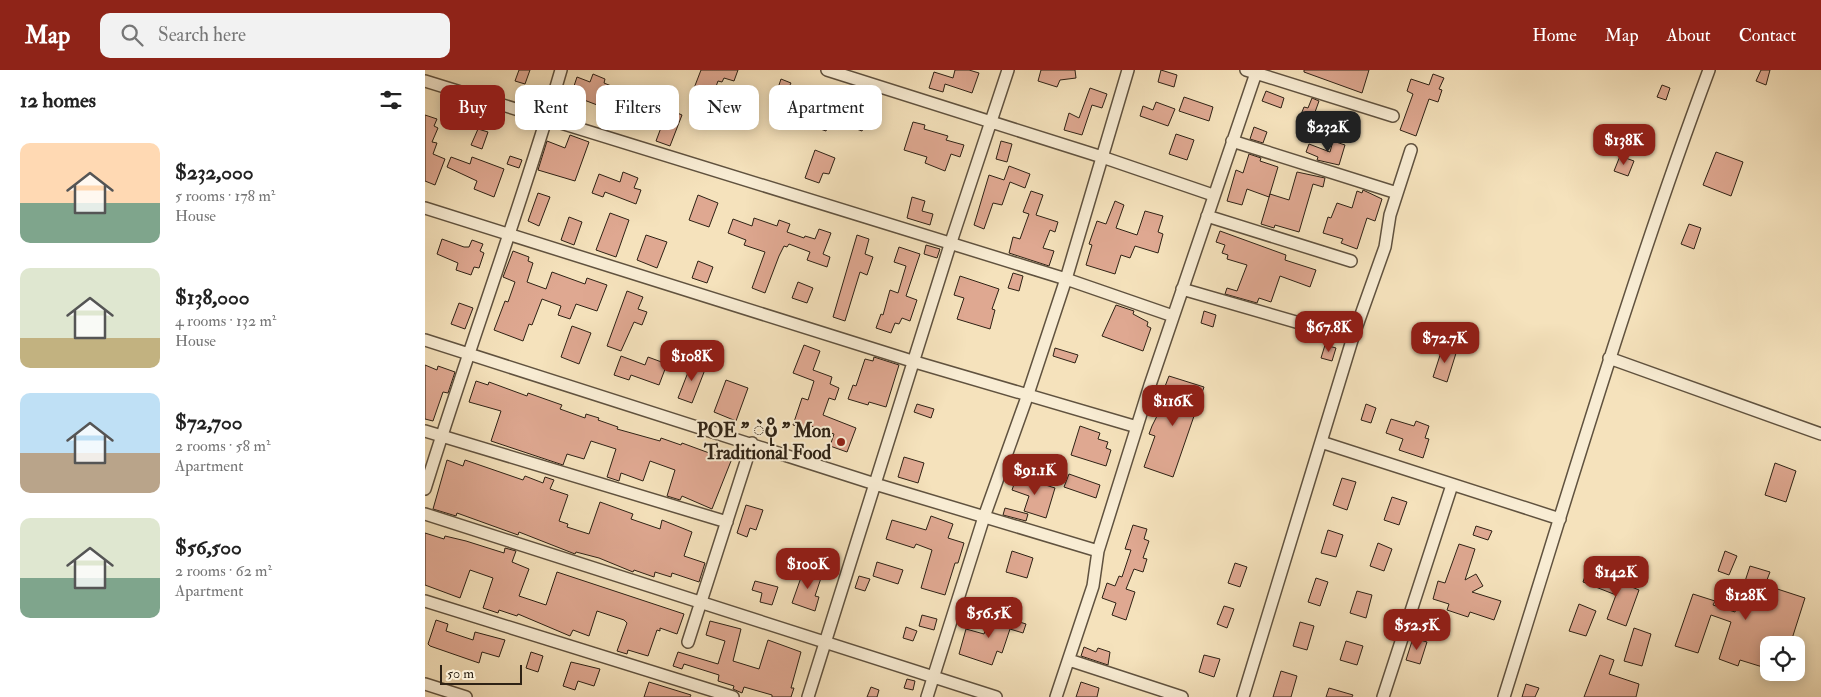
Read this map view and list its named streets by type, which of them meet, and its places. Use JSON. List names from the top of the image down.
{
  "places": ["POE \" ဲပို \" Mon Traditional Food"],
  "scale_bar": "50 m",
  "page": {
    "header": "Map",
    "search": "Search here",
    "nav": [
      "Home",
      "Map",
      "About",
      "Contact"
    ],
    "heading": "12 homes",
    "chip": [
      "Buy",
      "Rent",
      "Filters",
      "New",
      "Apartment"
    ],
    "price": [
      "$232K",
      "$138K",
      "$67.8K",
      "$72.7K",
      "$108K",
      "$116K",
      "$91.1K",
      "$100K",
      "$142K",
      "$128K",
      "$56.5K",
      "$52.5K"
    ],
    "list": [
      {
        "name": "$232,000",
        "note": "5 rooms · 178 m² · House"
      },
      {
        "name": "$138,000",
        "note": "4 rooms · 132 m² · House"
      },
      {
        "name": "$72,700",
        "note": "2 rooms · 58 m² · Apartment"
      },
      {
        "name": "$56,500",
        "note": "2 rooms · 62 m² · Apartment"
      }
    ],
    "scale": "50 m"
  }
}
